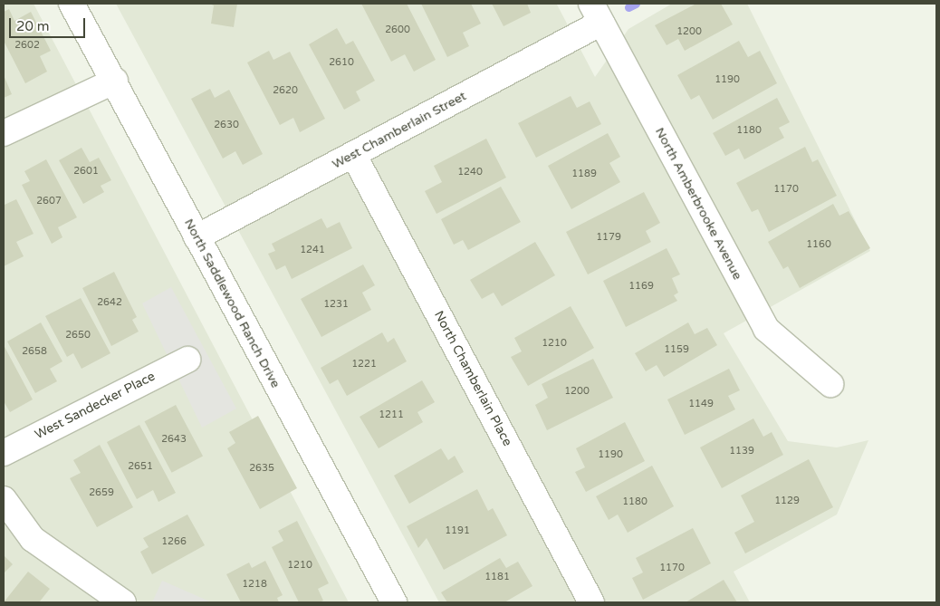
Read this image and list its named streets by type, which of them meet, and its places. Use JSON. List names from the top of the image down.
{
  "streets": {
    "street": [
      "West Chamberlain Street",
      "North Amberbrooke Avenue",
      "North Saddlewood Ranch Drive",
      "North Chamberlain Place",
      "West Sandecker Place"
    ]
  },
  "crossings": [
    ["West Chamberlain Street", "North Amberbrooke Avenue"],
    ["West Chamberlain Street", "North Saddlewood Ranch Drive"],
    ["West Chamberlain Street", "North Chamberlain Place"]
  ],
  "house_numbers": [
    "2600",
    "1200",
    "2602",
    "2610",
    "1190",
    "2620",
    "2630",
    "1180",
    "2601",
    "1240",
    "1189",
    "1170",
    "2607",
    "1179",
    "1160",
    "1241",
    "1169",
    "2642",
    "1231",
    "2650",
    "1210",
    "1159",
    "2658",
    "1221",
    "1200",
    "1149",
    "1211",
    "2643",
    "1139",
    "1190",
    "2651",
    "2635",
    "2659",
    "1129",
    "1180",
    "1191",
    "1266",
    "1210",
    "1170",
    "1181",
    "1218"
  ],
  "scale_bar": "20 m"
}
